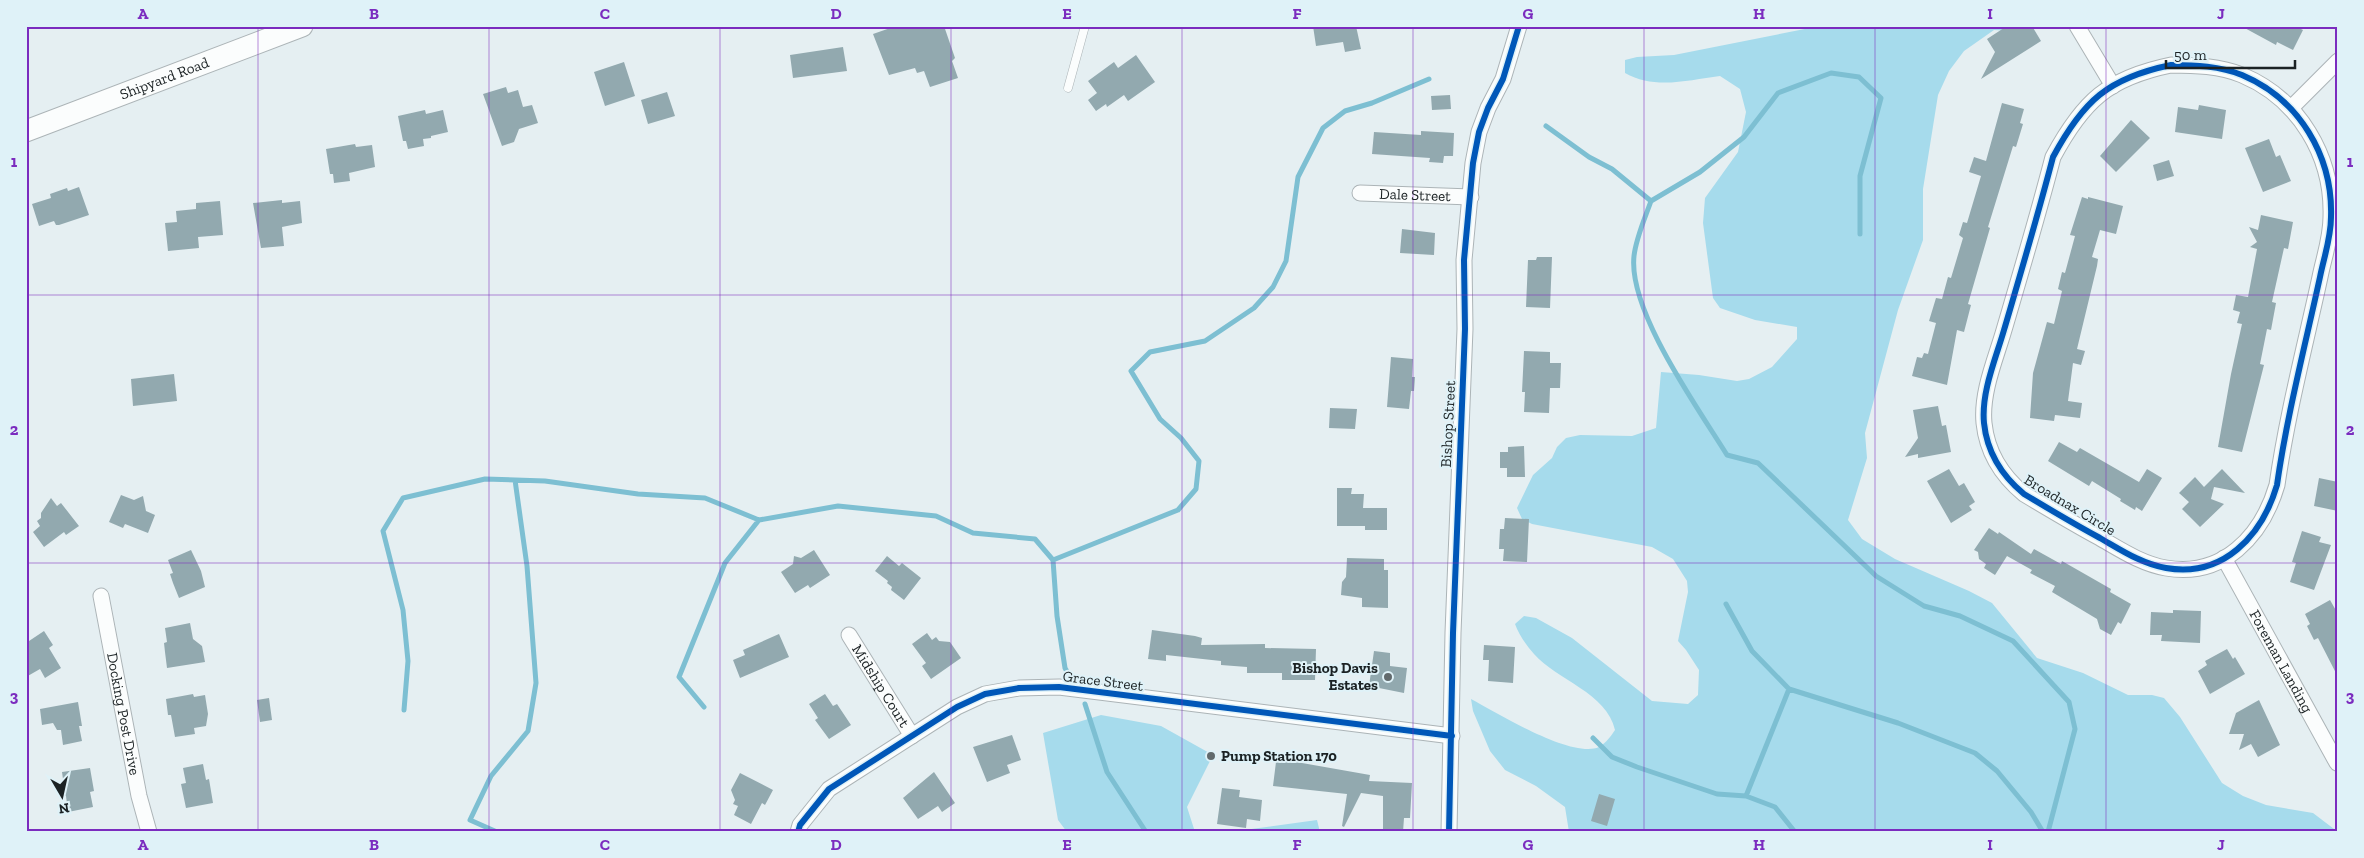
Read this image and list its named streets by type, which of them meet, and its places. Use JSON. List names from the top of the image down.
{
  "streets": {
    "street": [
      "Shipyard Road",
      "Dale Street",
      "Bishop Street",
      "Broadnax Circle",
      "Foreman Landing",
      "Grace Street",
      "Midship Court",
      "Docking Post Drive"
    ]
  },
  "crossings": [
    ["Dale Street", "Bishop Street"],
    ["Bishop Street", "Grace Street"],
    ["Broadnax Circle", "Foreman Landing"],
    ["Grace Street", "Midship Court"]
  ],
  "places": ["Bishop Davis Estates", "Pump Station 170"],
  "scale_bar": "50 m",
  "north": "bottom",
  "grid": {
    "columns": [
      "A",
      "B",
      "C",
      "D",
      "E",
      "F",
      "G",
      "H",
      "I",
      "J"
    ],
    "rows": ["1", "2", "3"]
  }
}
